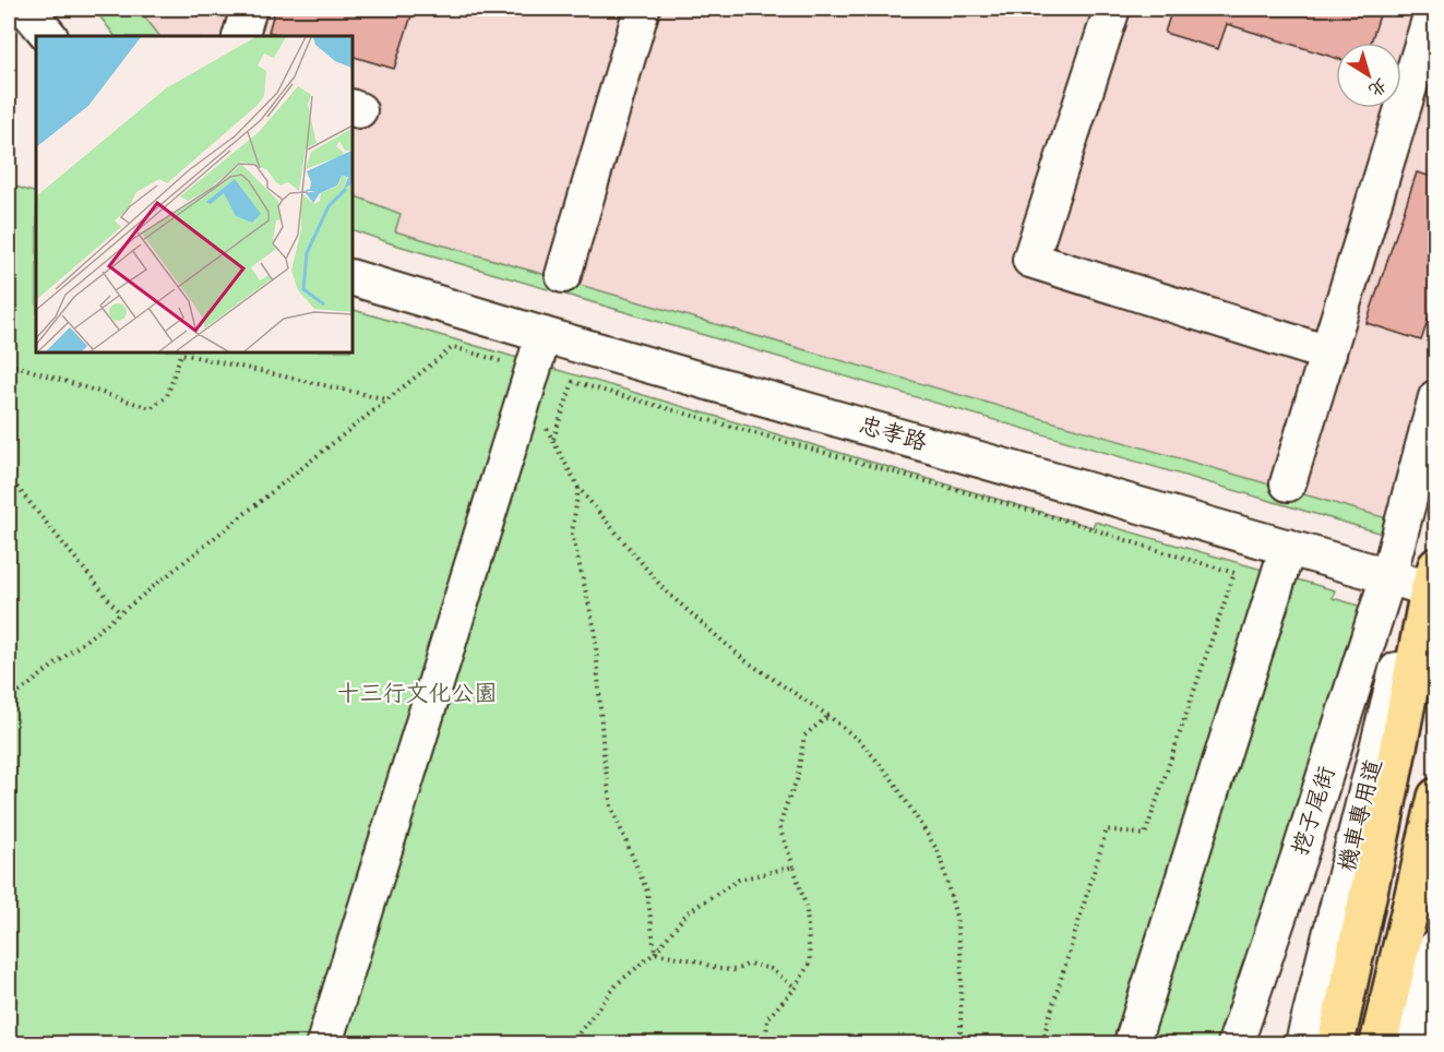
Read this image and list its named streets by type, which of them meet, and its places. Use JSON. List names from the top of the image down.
{
  "streets": {
    "street": ["忠孝路", "挖子尾街", "機車專用道"]
  },
  "crossings": [
    ["忠孝路", "挖子尾街"],
    ["忠孝路", "機車專用道"]
  ],
  "parks": ["十三行文化公園"],
  "north": "bottom right"
}
